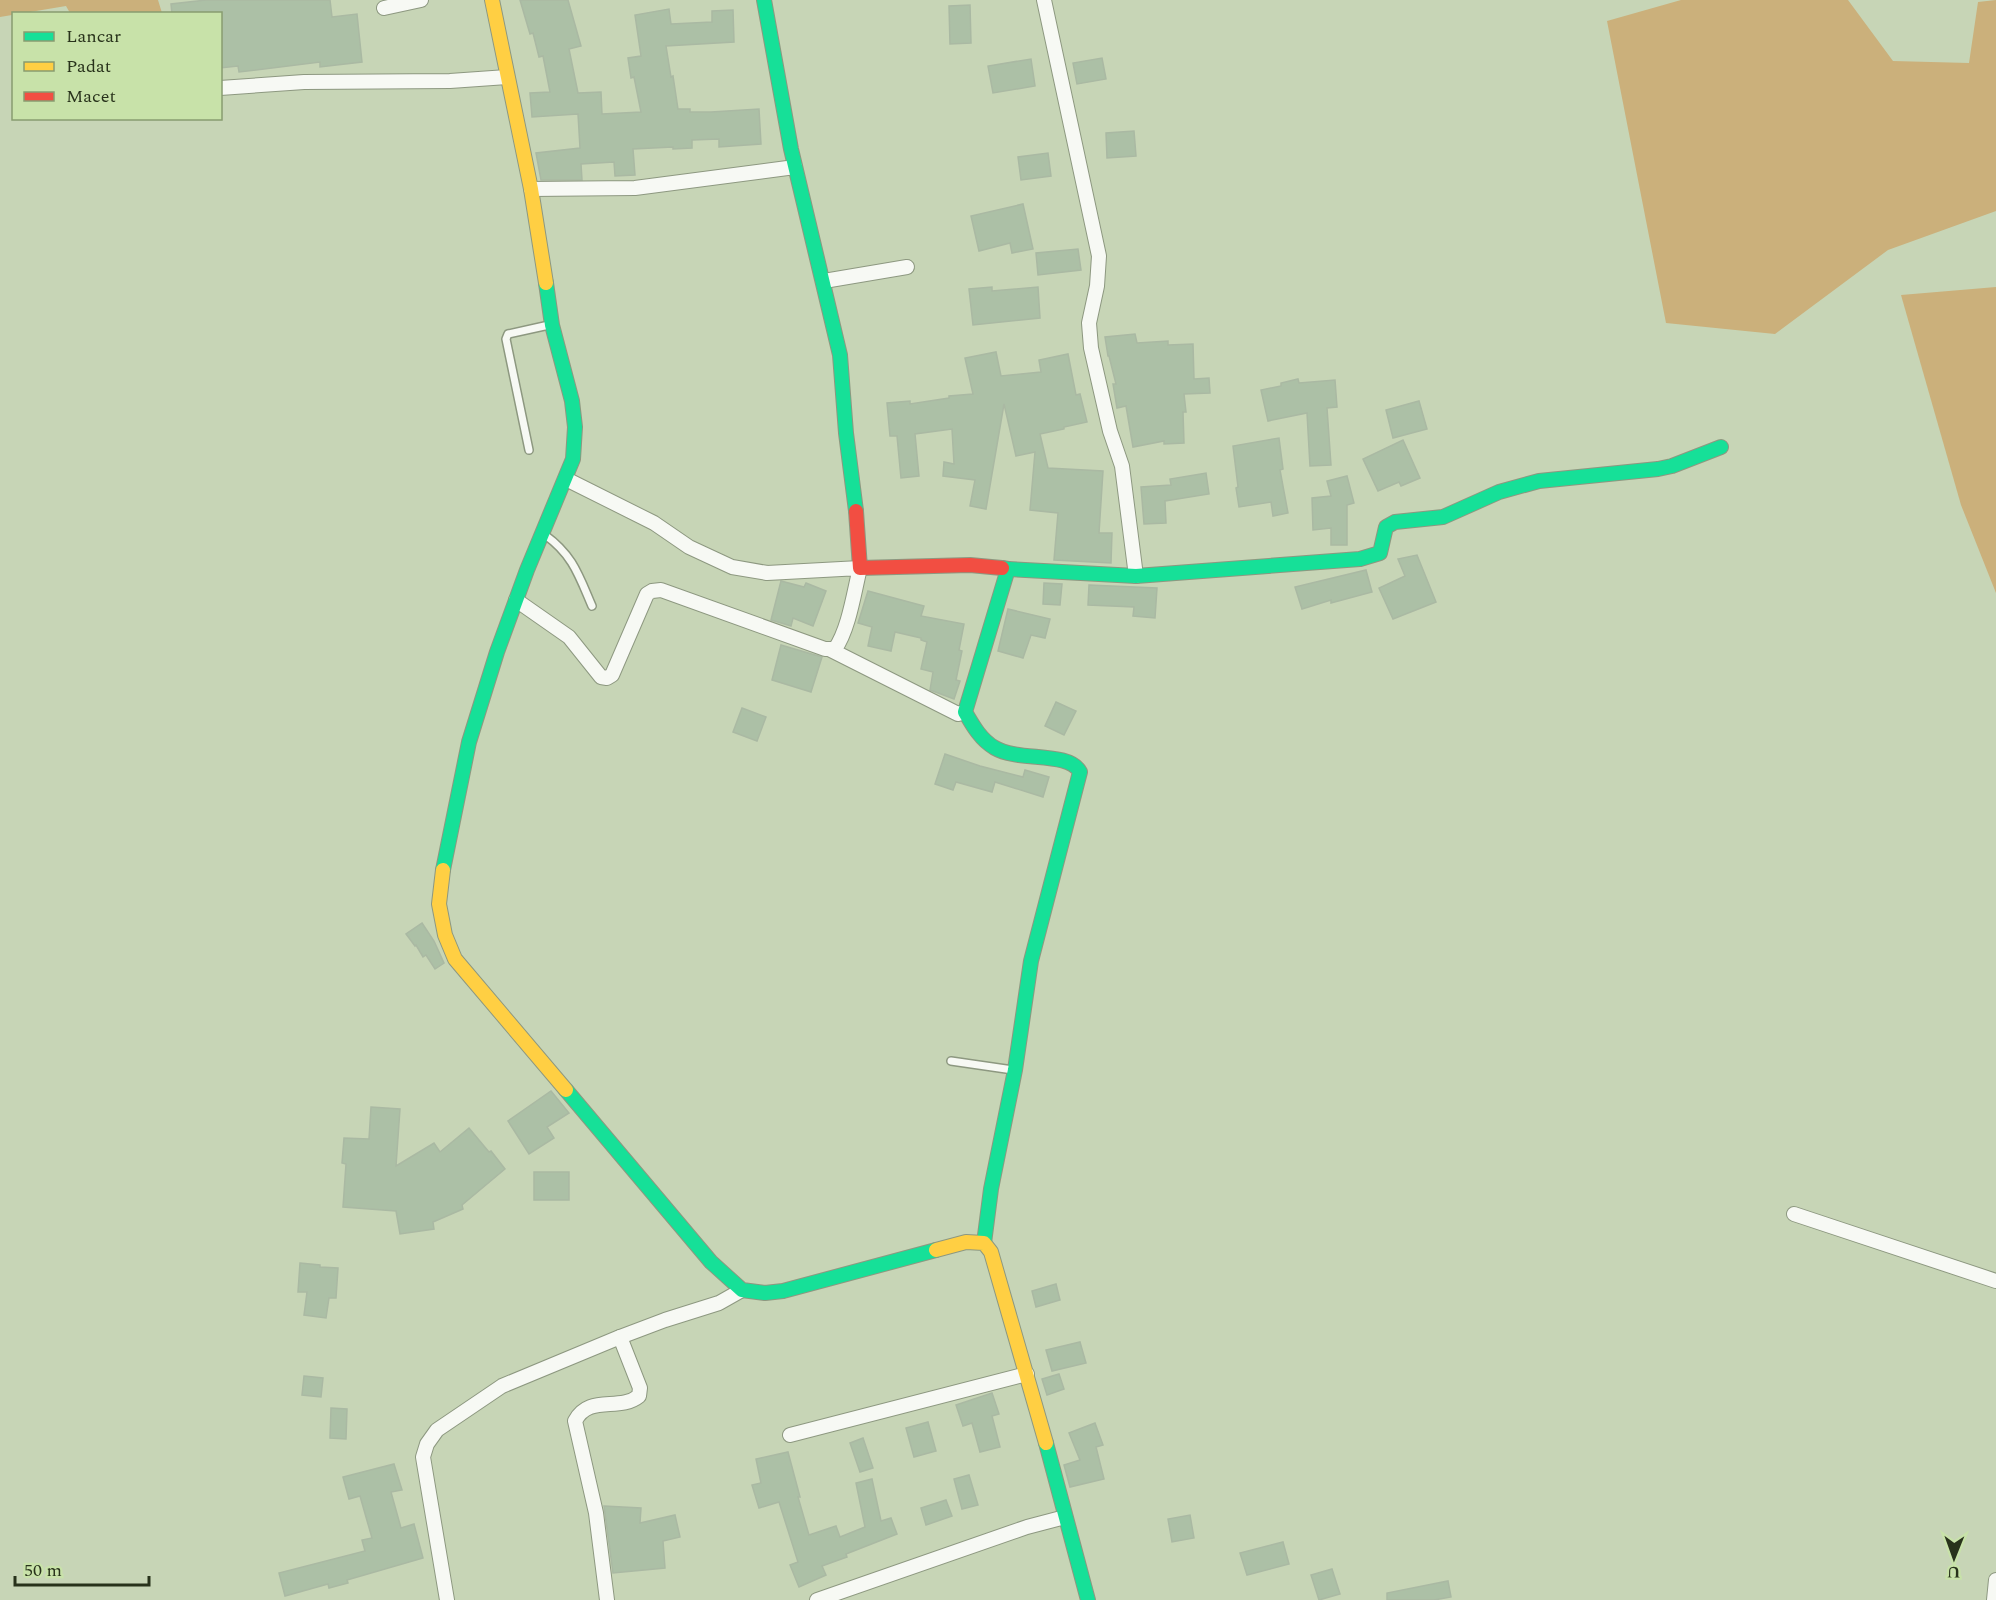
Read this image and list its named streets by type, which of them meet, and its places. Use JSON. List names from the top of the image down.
{
  "legend": ["Lancar", "Padat", "Macet"],
  "scale_bar": "50 m",
  "north": "bottom"
}
